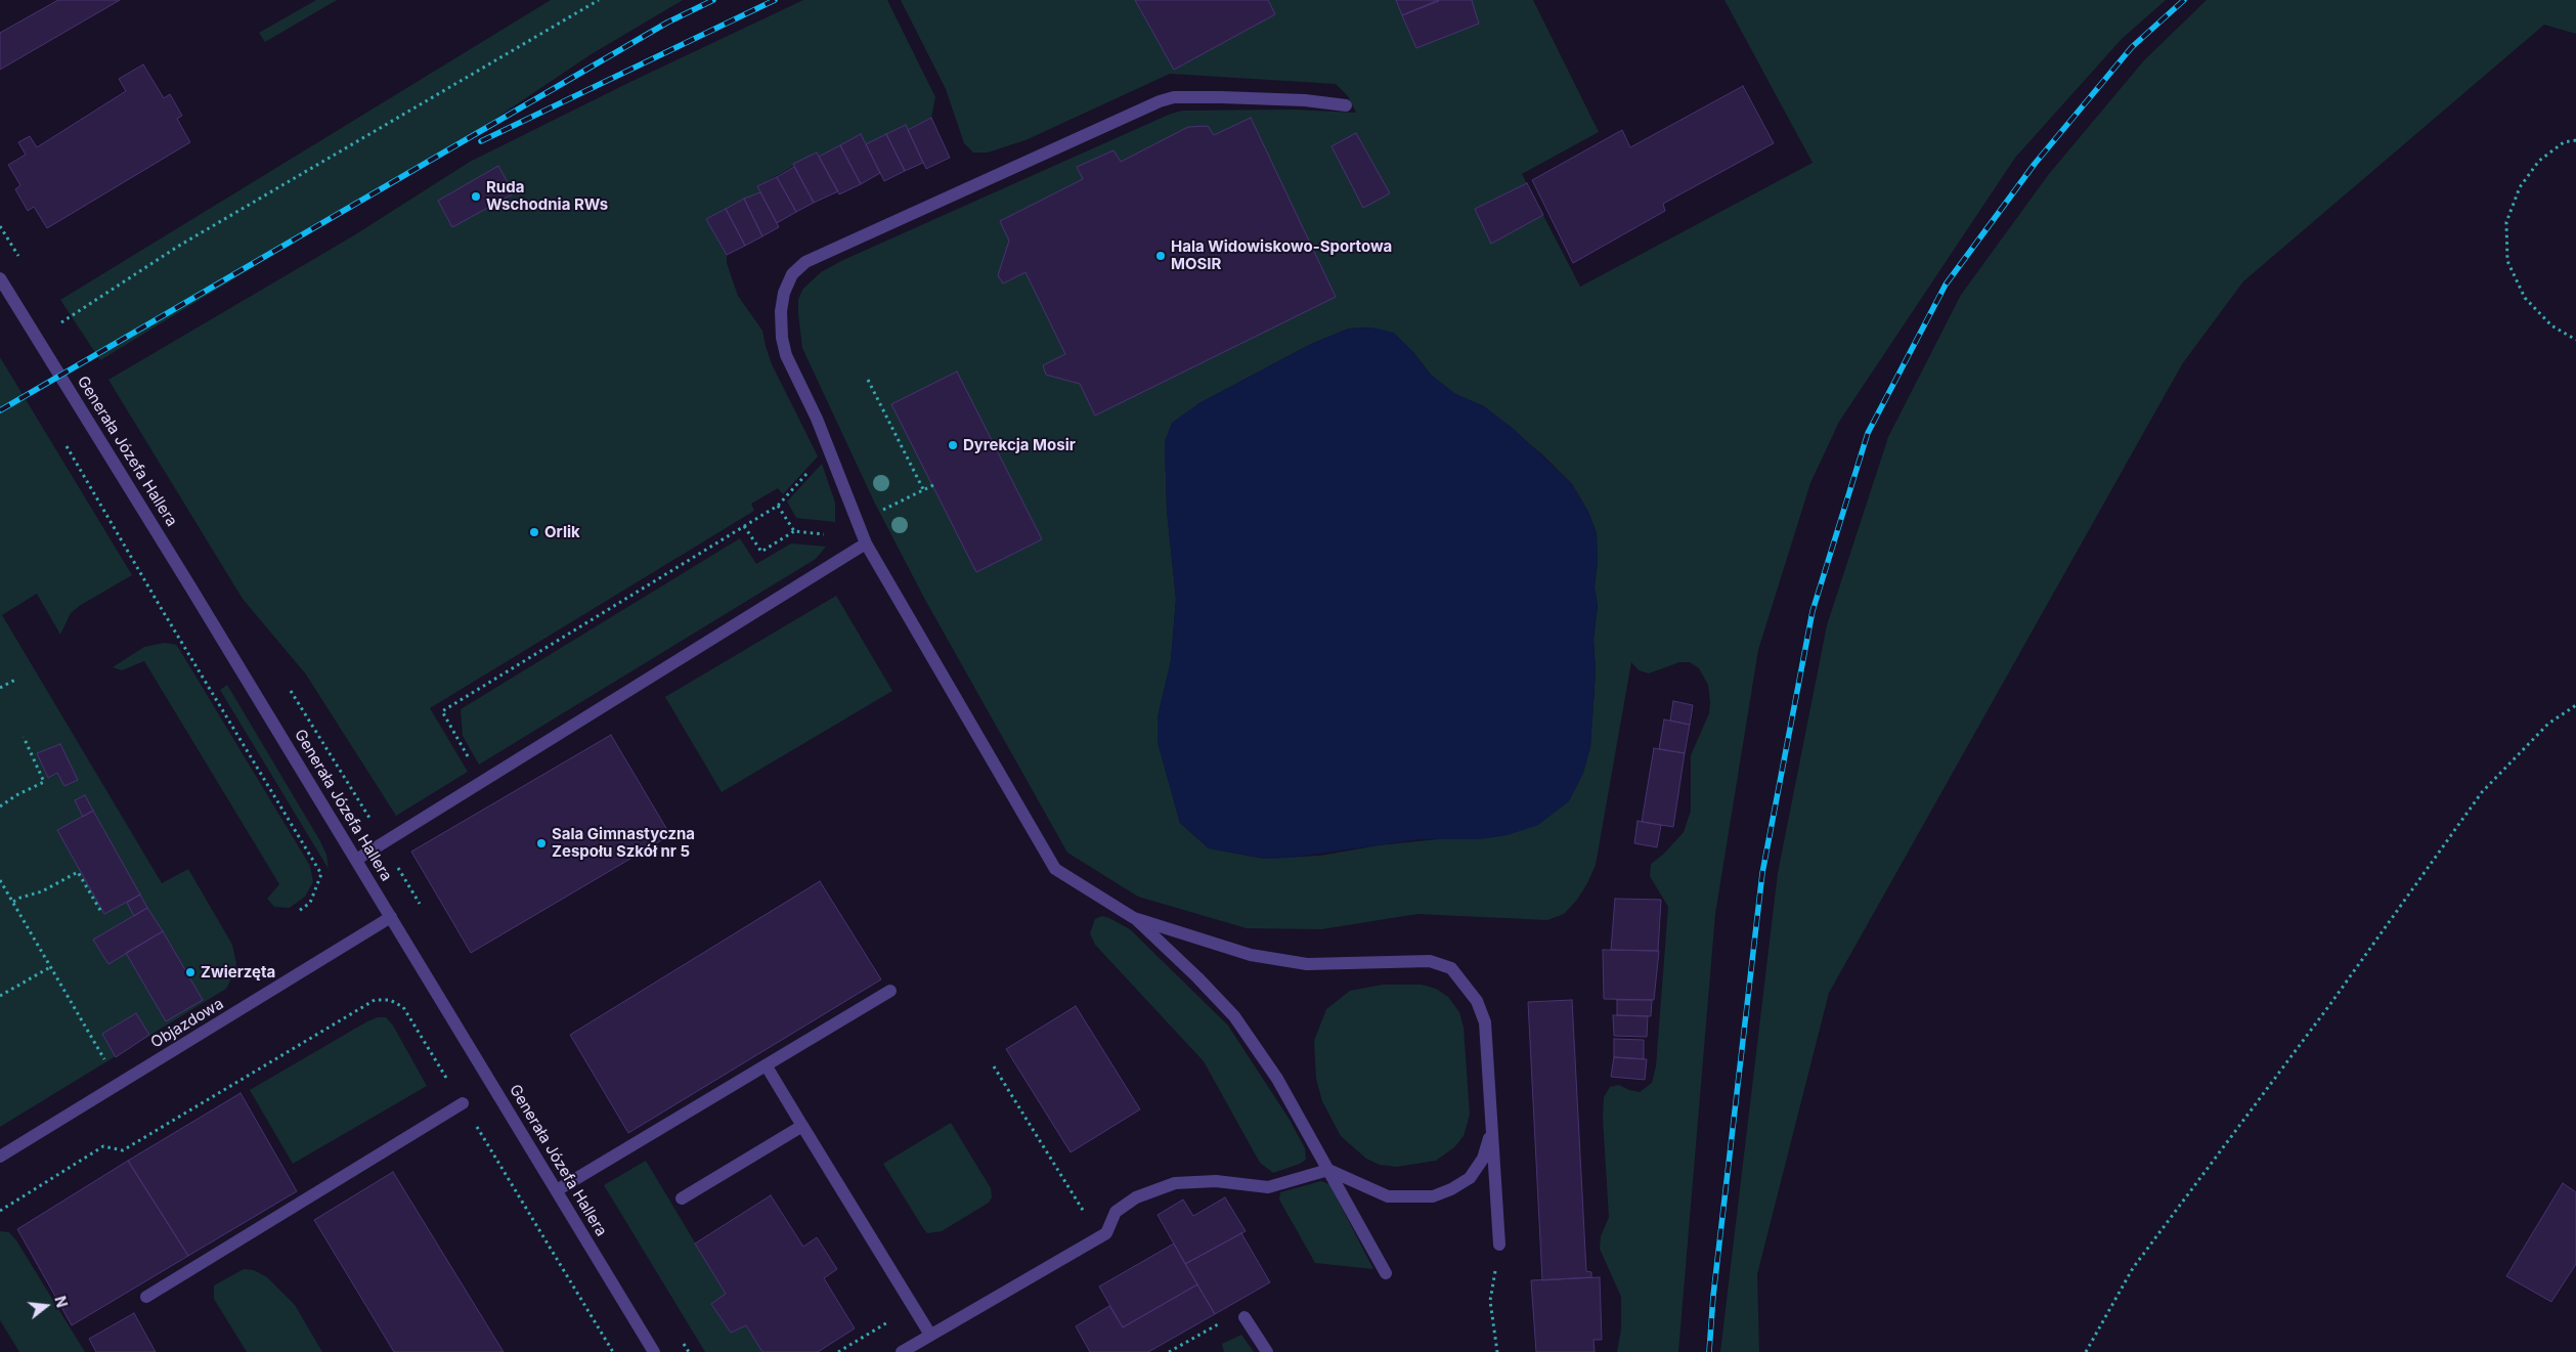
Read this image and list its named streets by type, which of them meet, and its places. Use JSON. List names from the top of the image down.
{
  "streets": {
    "street": ["Generała Józefa Hallera", "Objazdowa"]
  },
  "crossings": [
    ["Generała Józefa Hallera", "Objazdowa"]
  ],
  "places": [
    "Ruda Wschodnia RWs",
    "Hala Widowiskowo-Sportowa MOSIR",
    "Dyrekcja Mosir",
    "Orlik",
    "Sala Gimnastyczna Zespołu Szkół nr 5",
    "Zwierzęta"
  ],
  "north": "right"
}
